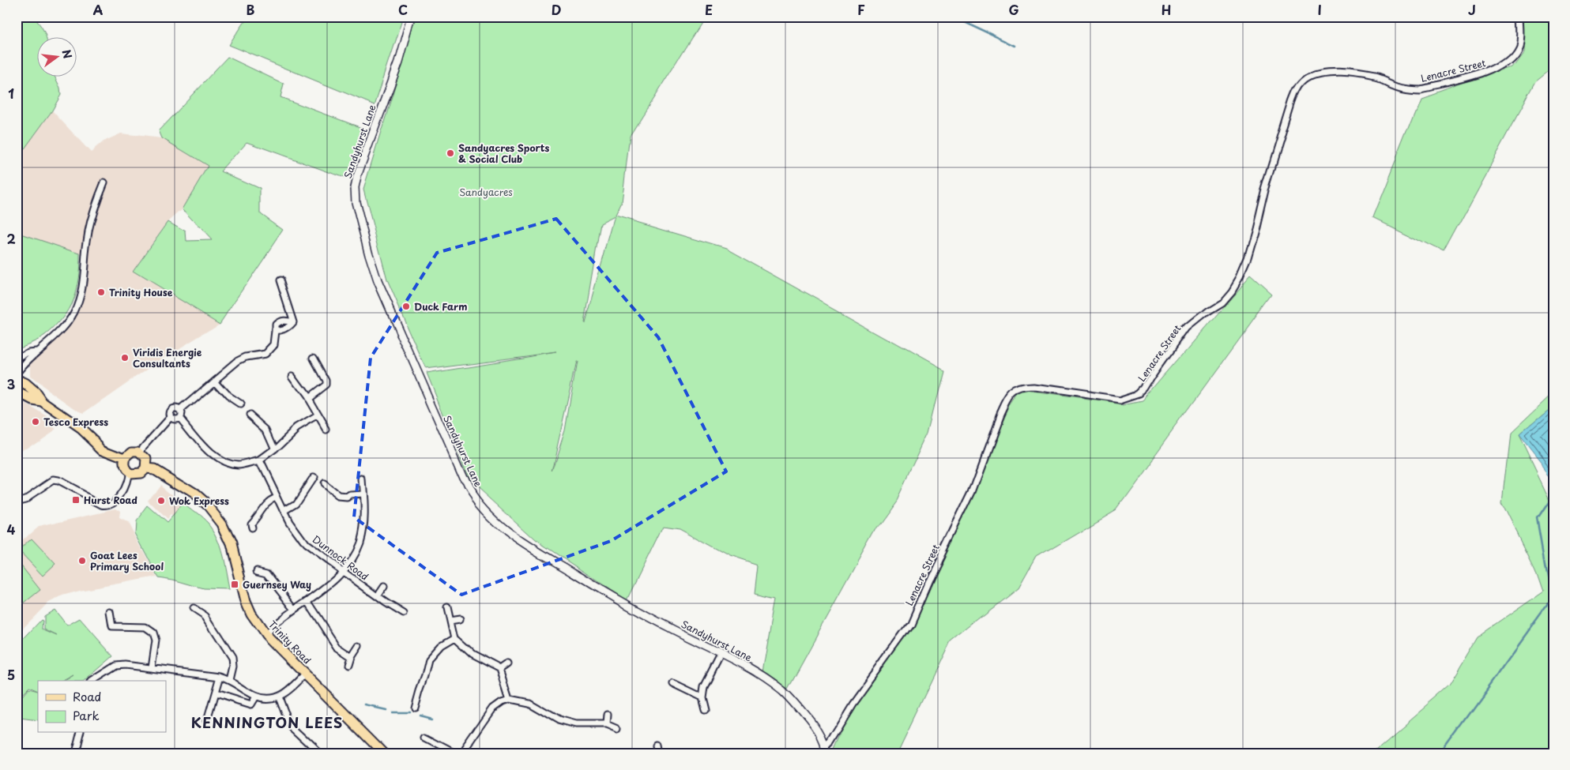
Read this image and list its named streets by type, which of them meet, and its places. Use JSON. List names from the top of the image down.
{
  "streets": {
    "main road": ["Trinity Road"],
    "street": ["Lenacre Street", "Sandyhurst Lane", "Dunnock Road"]
  },
  "crossings": [
    ["Lenacre Street", "Sandyhurst Lane"]
  ],
  "districts": ["KENNINGTON LEES"],
  "parks": ["Sandyacres"],
  "places": {
    "other": [
      "Sandyacres Sports & Social Club",
      "Trinity House",
      "Duck Farm",
      "Viridis Energie Consultants",
      "Tesco Express",
      "Wok Express",
      "Goat Lees Primary School"
    ],
    "transit": ["Hurst Road", "Guernsey Way"]
  },
  "legend": ["Road", "Park"],
  "north": "right",
  "grid": {
    "columns": [
      "A",
      "B",
      "C",
      "D",
      "E",
      "F",
      "G",
      "H",
      "I",
      "J"
    ],
    "rows": [
      "1",
      "2",
      "3",
      "4",
      "5"
    ]
  }
}
